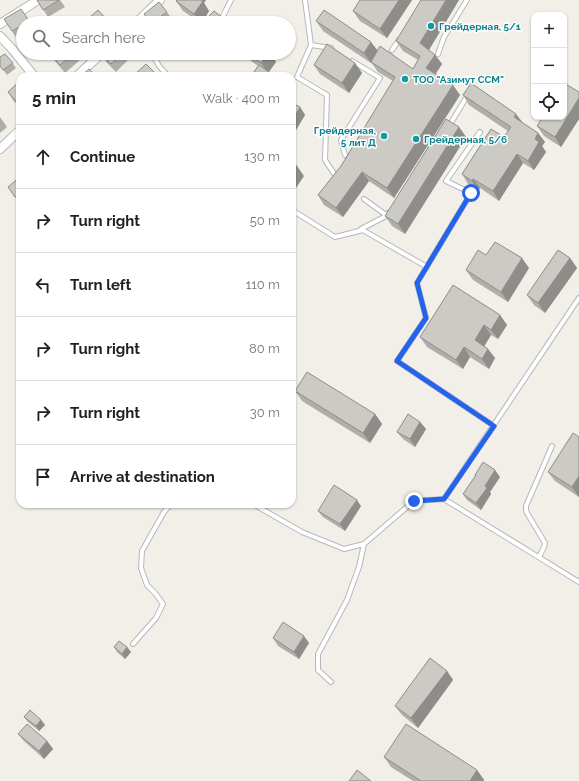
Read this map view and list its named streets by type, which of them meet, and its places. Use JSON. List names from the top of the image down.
{
  "places": [
    "Грейдерная, 5/1",
    "ТОО \"Азимут ССМ\"",
    "Грейдерная, 5 лит Д",
    "Грейдерная, 5/6"
  ],
  "page": {
    "map_buttons": ["+", "−"],
    "search": "Search here",
    "heading": ["5 min", "Walk · 400 m"],
    "list": [
      ["Continue", "130 m"],
      ["Turn right", "50 m"],
      ["Turn left", "110 m"],
      ["Turn right", "80 m"],
      ["Turn right", "30 m"],
      "Arrive at destination"
    ]
  }
}
